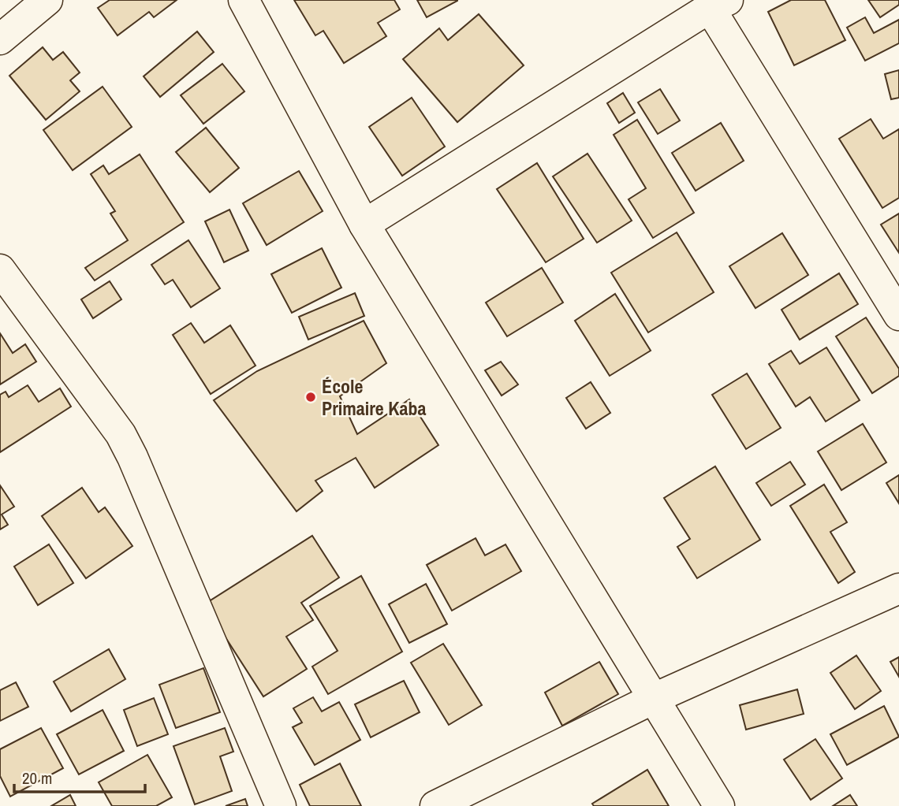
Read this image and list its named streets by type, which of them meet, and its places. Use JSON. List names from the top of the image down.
{
  "places": ["École Primaire Kaba"],
  "scale_bar": "20 m"
}
